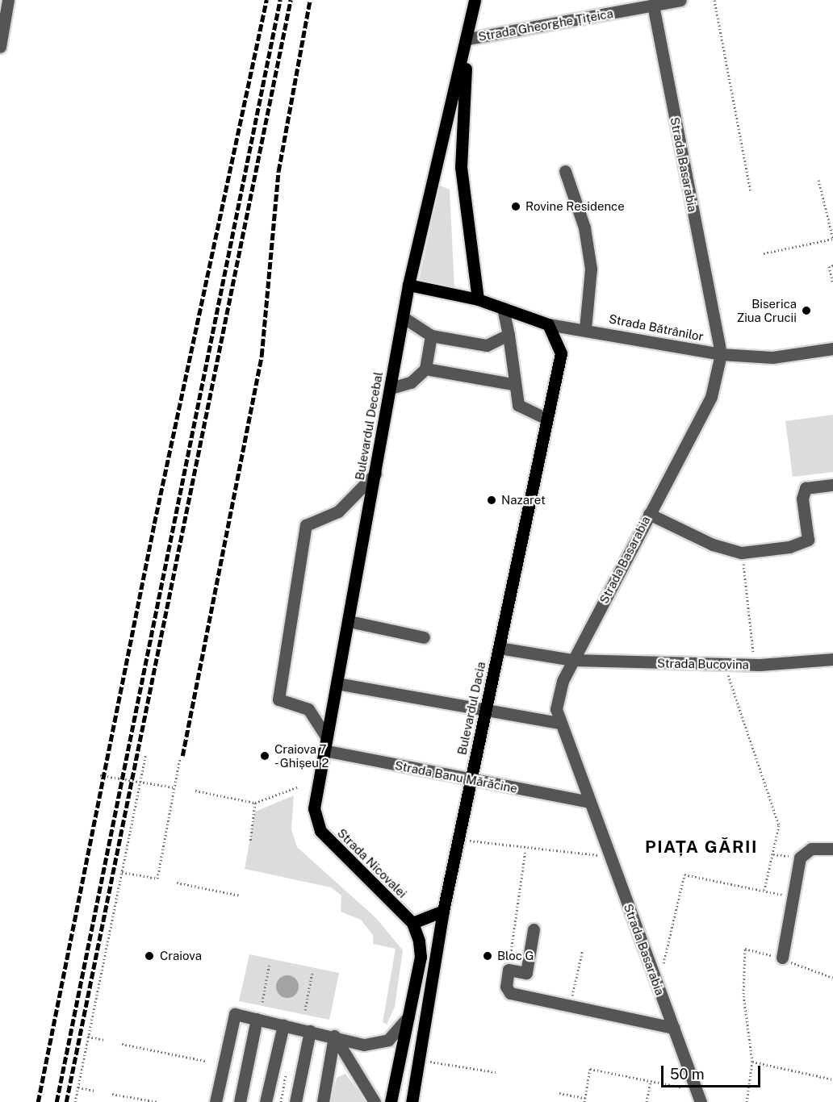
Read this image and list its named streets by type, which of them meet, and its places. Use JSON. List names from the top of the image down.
{
  "streets": {
    "main road": [
      "Strada Bătrânilor",
      "Bulevardul Decebal",
      "Bulevardul Dacia",
      "Strada Nicovalei"
    ],
    "street": [
      "Strada Gheorghe Țițeica",
      "Strada Basarabia",
      "Strada Bucovina",
      "Strada Banu Mărăcine"
    ]
  },
  "crossings": [
    ["Strada Gheorghe Țițeica", "Strada Basarabia"],
    ["Strada Gheorghe Țițeica", "Bulevardul Decebal"],
    ["Strada Basarabia", "Strada Bătrânilor"],
    ["Strada Basarabia", "Strada Bucovina"],
    ["Strada Basarabia", "Strada Banu Mărăcine"],
    ["Strada Bătrânilor", "Bulevardul Decebal"],
    ["Strada Bătrânilor", "Bulevardul Dacia"],
    ["Bulevardul Decebal", "Strada Banu Mărăcine"],
    ["Bulevardul Decebal", "Strada Nicovalei"],
    ["Strada Bucovina", "Bulevardul Dacia"],
    ["Bulevardul Dacia", "Strada Banu Mărăcine"]
  ],
  "districts": ["PIAȚA GĂRII"],
  "places": [
    "Rovine Residence",
    "Biserica Ziua Crucii",
    "Nazaret",
    "Craiova 7 - Ghișeu 2",
    "Craiova",
    "Bloc G"
  ],
  "scale_bar": "50 m"
}
